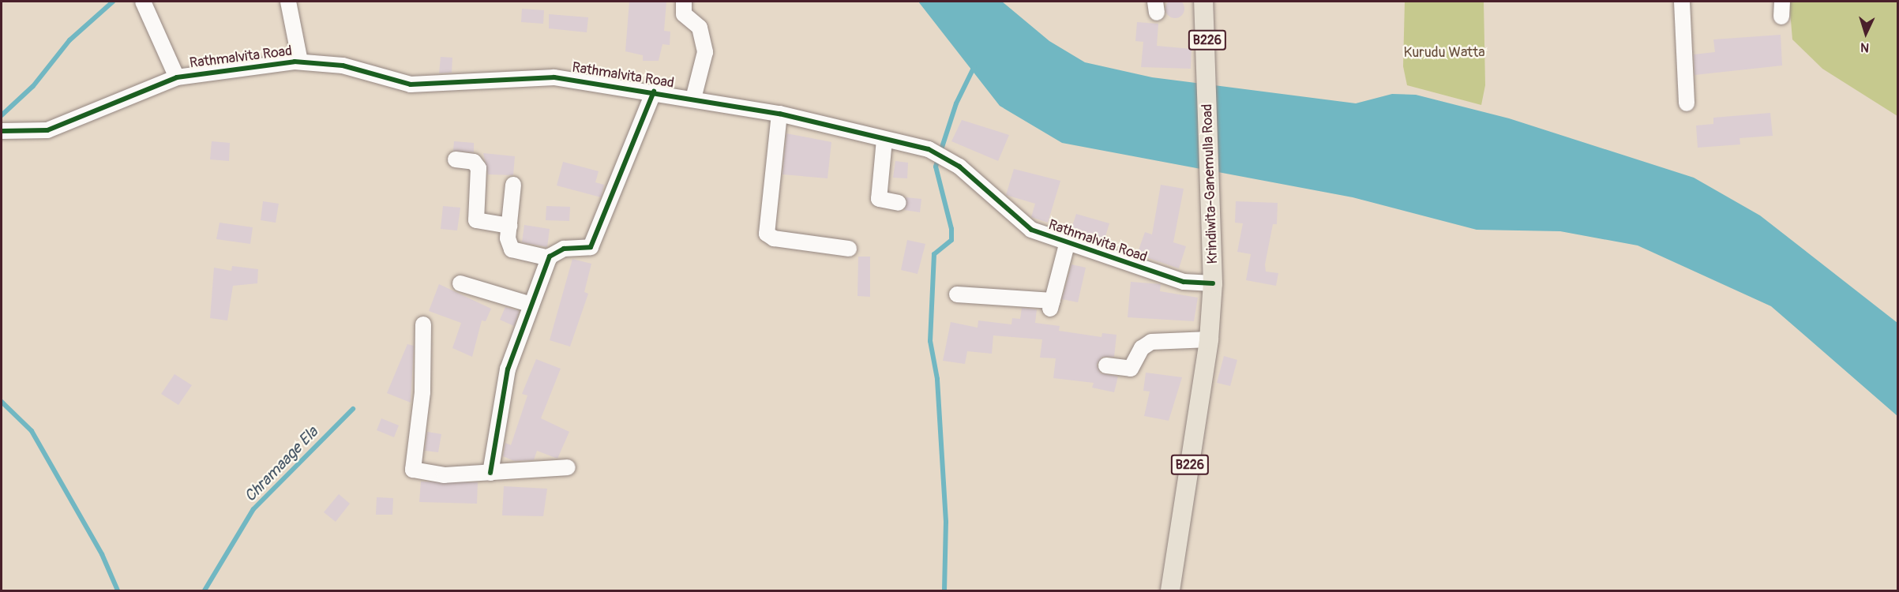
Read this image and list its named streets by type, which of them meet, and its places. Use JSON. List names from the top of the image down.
{
  "streets": {
    "main road": ["B226", "Krindiwita-Ganemulla Road"],
    "street": ["Rathmalvita Road"]
  },
  "crossings": [
    ["Rathmalvita Road", "Krindiwita-Ganemulla Road"]
  ],
  "water": ["Chramaage Ela"],
  "parks": ["Kurudu Watta"],
  "north": "bottom"
}
